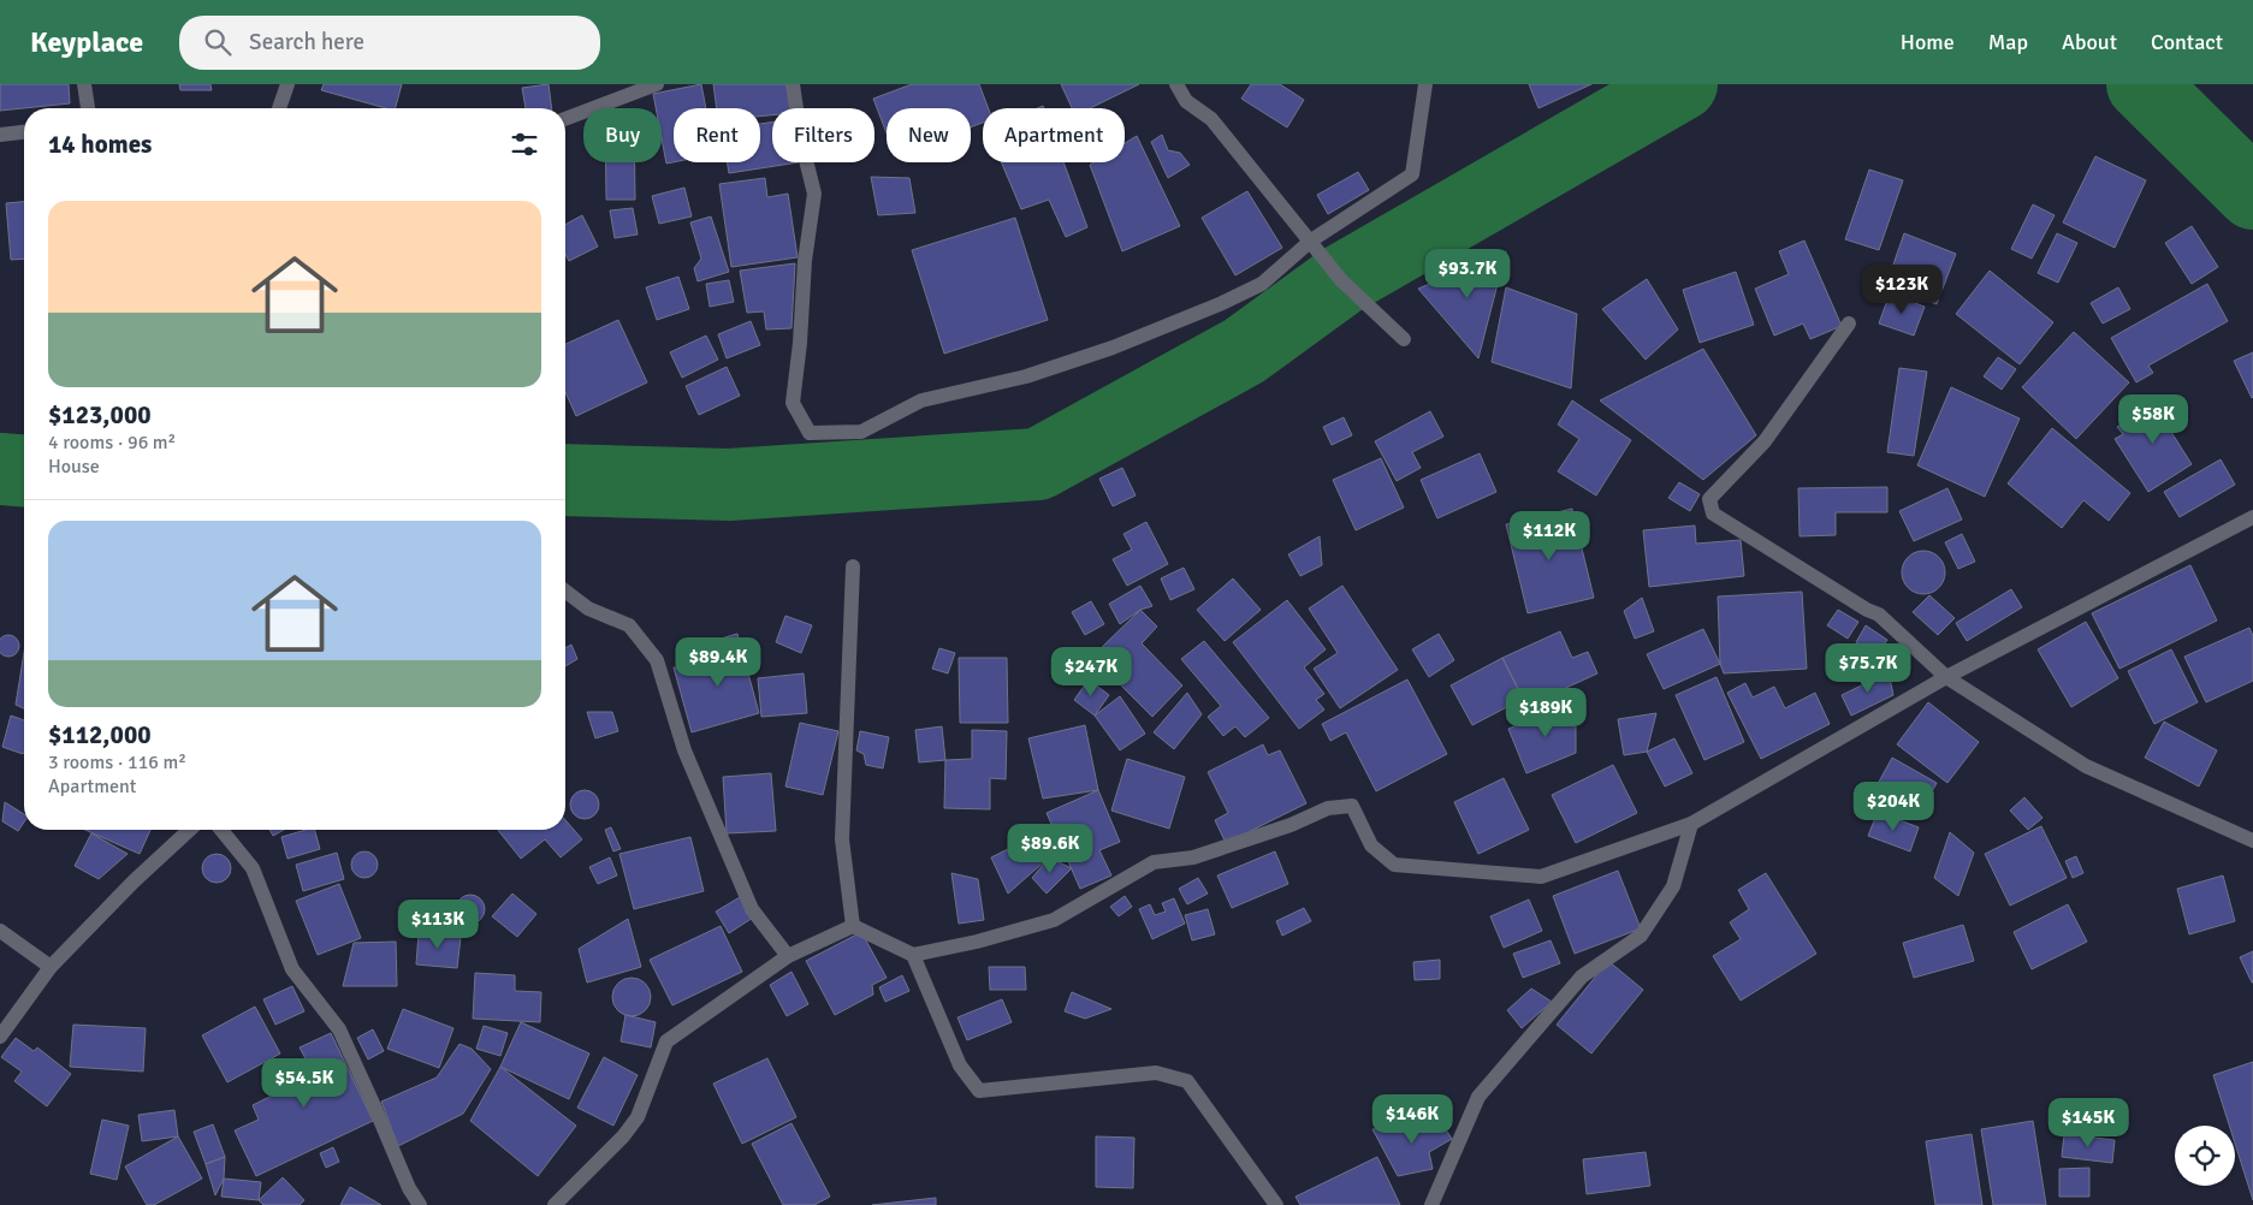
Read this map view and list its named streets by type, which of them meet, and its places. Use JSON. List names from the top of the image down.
{
  "page": {
    "header": "Keyplace",
    "search": "Search here",
    "nav": [
      "Home",
      "Map",
      "About",
      "Contact"
    ],
    "chip": [
      "Buy",
      "Rent",
      "Filters",
      "New",
      "Apartment"
    ],
    "heading": "14 homes",
    "list": [
      {
        "name": "$123,000",
        "note": "4 rooms · 96 m² · House"
      },
      {
        "name": "$112,000",
        "note": "3 rooms · 116 m² · Apartment"
      }
    ],
    "price": [
      "$93.7K",
      "$123K",
      "$58K",
      "$112K",
      "$89.4K",
      "$75.7K",
      "$247K",
      "$189K",
      "$204K",
      "$89.6K",
      "$113K",
      "$54.5K",
      "$146K",
      "$145K"
    ]
  }
}
